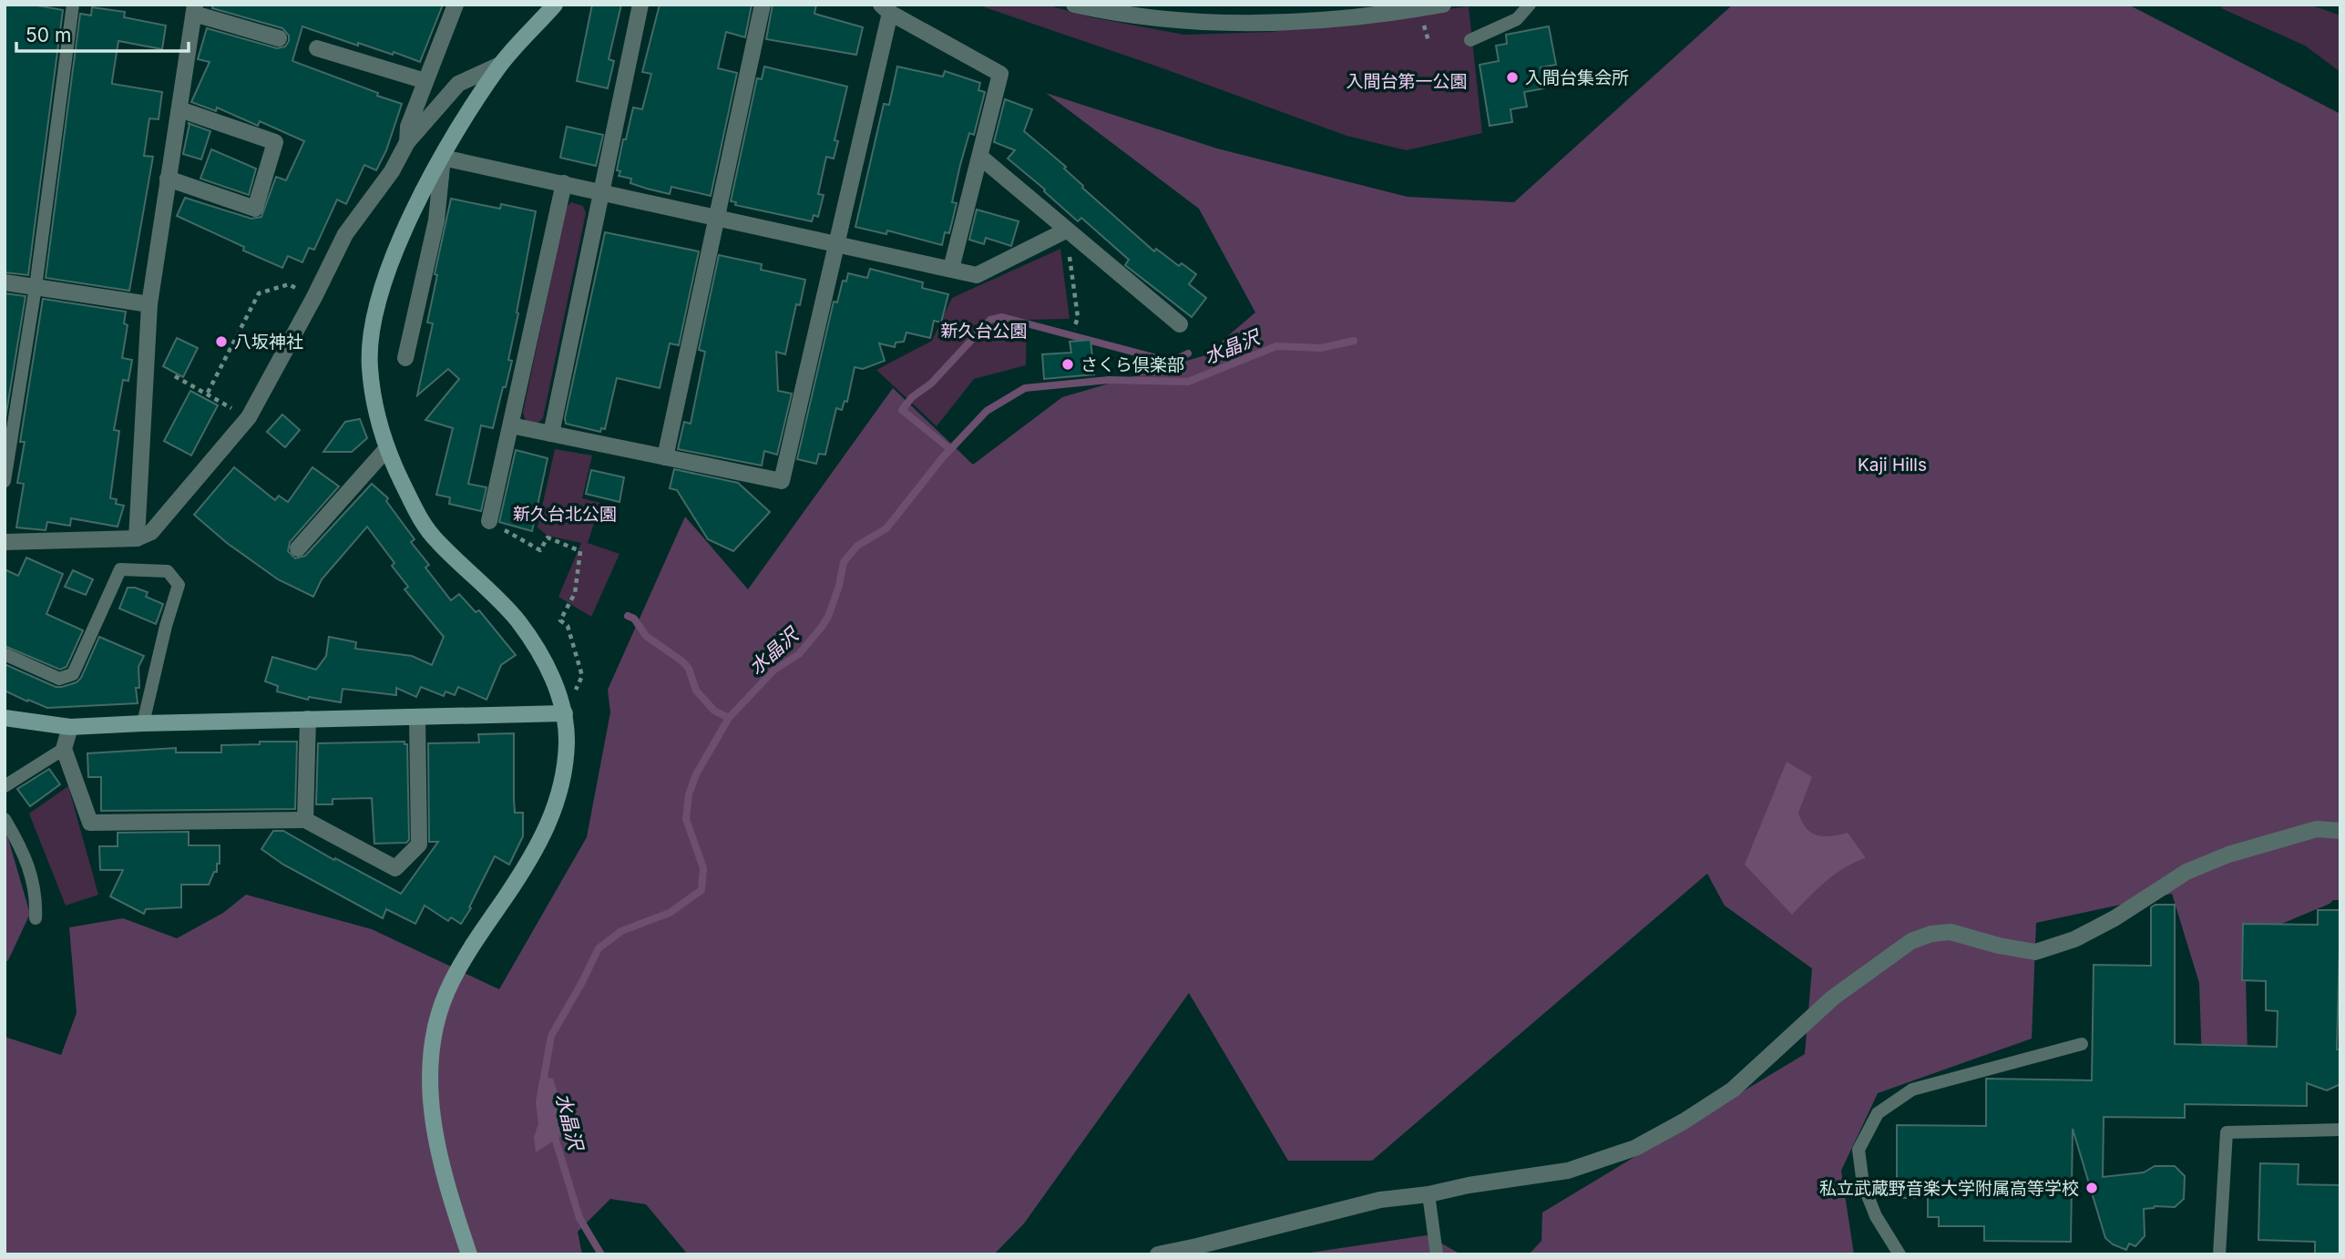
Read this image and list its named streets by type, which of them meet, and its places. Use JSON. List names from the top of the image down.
{
  "water": ["水晶沢"],
  "parks": [
    "入間台第一公園",
    "新久台公園",
    "Kaji Hills",
    "新久台北公園"
  ],
  "places": [
    "入間台集会所",
    "八坂神社",
    "さくら倶楽部",
    "私立武蔵野音楽大学附属高等学校"
  ],
  "scale_bar": "50 m"
}
